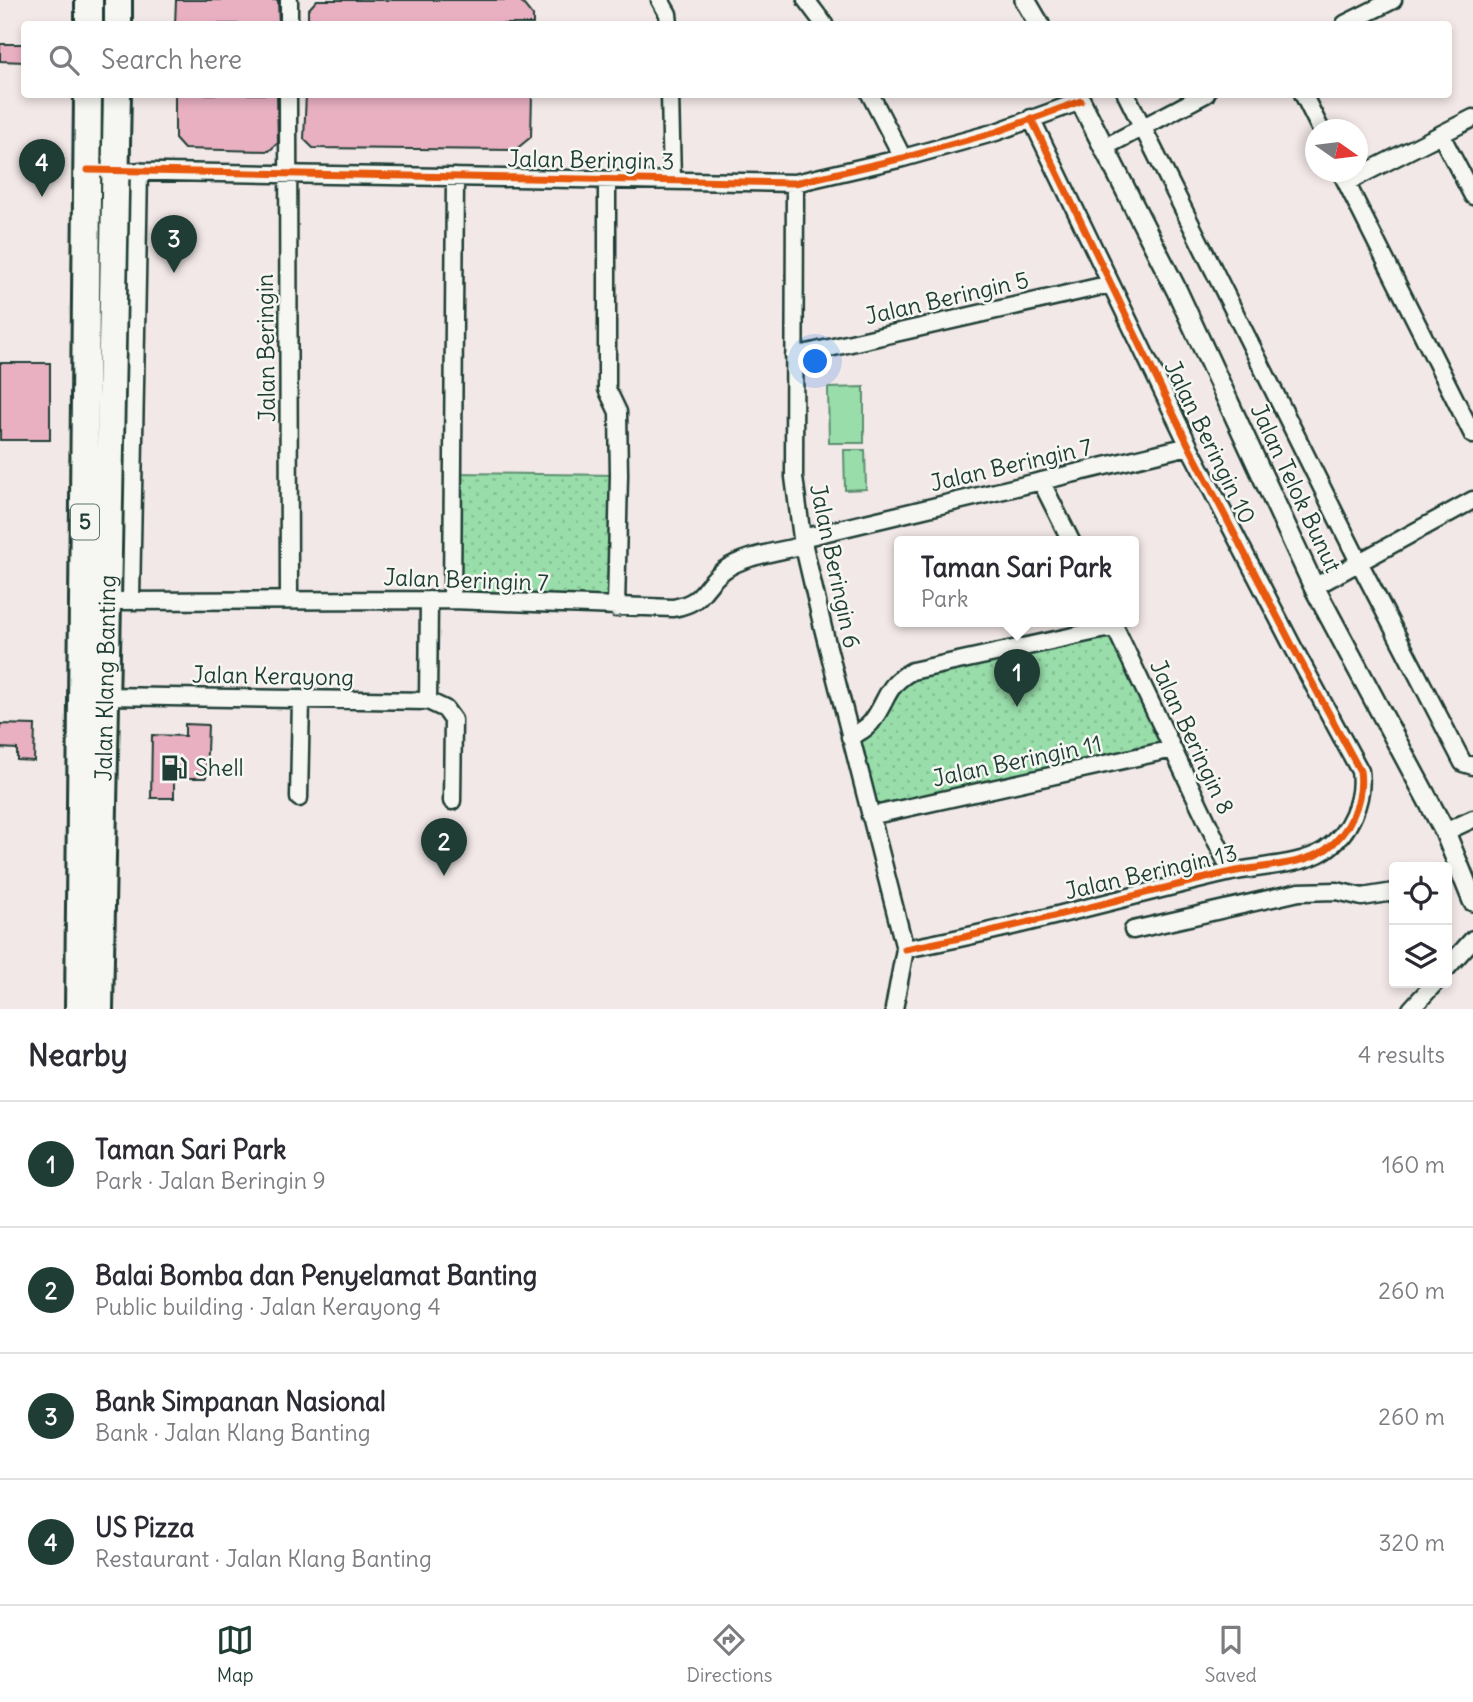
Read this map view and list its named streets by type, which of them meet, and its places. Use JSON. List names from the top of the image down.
{
  "streets": {
    "highway": ["5", "Jalan Klang Banting"],
    "street": [
      "Jalan Beringin 3",
      "Jalan Beringin 5",
      "Jalan Beringin",
      "Jalan Beringin 10",
      "Jalan Beringin 7",
      "Jalan Telok Bunut",
      "Jalan Beringin 6",
      "Jalan Kerayong",
      "Jalan Beringin 8",
      "Jalan Beringin 11",
      "Jalan Beringin 13"
    ]
  },
  "crossings": [
    ["Jalan Beringin 3", "Jalan Beringin"],
    ["Jalan Beringin 3", "Jalan Beringin 10"],
    ["Jalan Beringin 3", "Jalan Telok Bunut"],
    ["Jalan Beringin 3", "Jalan Beringin 6"],
    ["Jalan Beringin 3", "Jalan Klang Banting"],
    ["Jalan Beringin 5", "Jalan Beringin 10"],
    ["Jalan Beringin 5", "Jalan Beringin 6"],
    ["Jalan Beringin", "Jalan Beringin 7"],
    ["Jalan Beringin 10", "Jalan Beringin 7"],
    ["Jalan Beringin 10", "Jalan Beringin 13"],
    ["Jalan Beringin 7", "Jalan Beringin 6"],
    ["Jalan Beringin 7", "Jalan Klang Banting"],
    ["Jalan Beringin 6", "Jalan Beringin 11"],
    ["Jalan Beringin 6", "Jalan Beringin 13"],
    ["Jalan Kerayong", "Jalan Klang Banting"],
    ["Jalan Beringin 8", "Jalan Beringin 11"],
    ["Jalan Beringin 8", "Jalan Beringin 13"]
  ],
  "places": {
    "fuel station": ["Shell"]
  },
  "north": "right",
  "page": {
    "search": "Search here",
    "pins": [
      "4",
      "3",
      "1",
      "2"
    ],
    "popup": ["Taman Sari Park", "Park"],
    "heading": ["Nearby", "4 results"],
    "list": [
      {
        "mark": "1",
        "name": "Taman Sari Park",
        "note": "Park · Jalan Beringin 9",
        "value": "160 m"
      },
      {
        "mark": "2",
        "name": "Balai Bomba dan Penyelamat Banting",
        "note": "Public building · Jalan Kerayong 4",
        "value": "260 m"
      },
      {
        "mark": "3",
        "name": "Bank Simpanan Nasional",
        "note": "Bank · Jalan Klang Banting",
        "value": "260 m"
      },
      {
        "mark": "4",
        "name": "US Pizza",
        "note": "Restaurant · Jalan Klang Banting",
        "value": "320 m"
      }
    ],
    "nav": ["Map", "Directions", "Saved"]
  }
}
